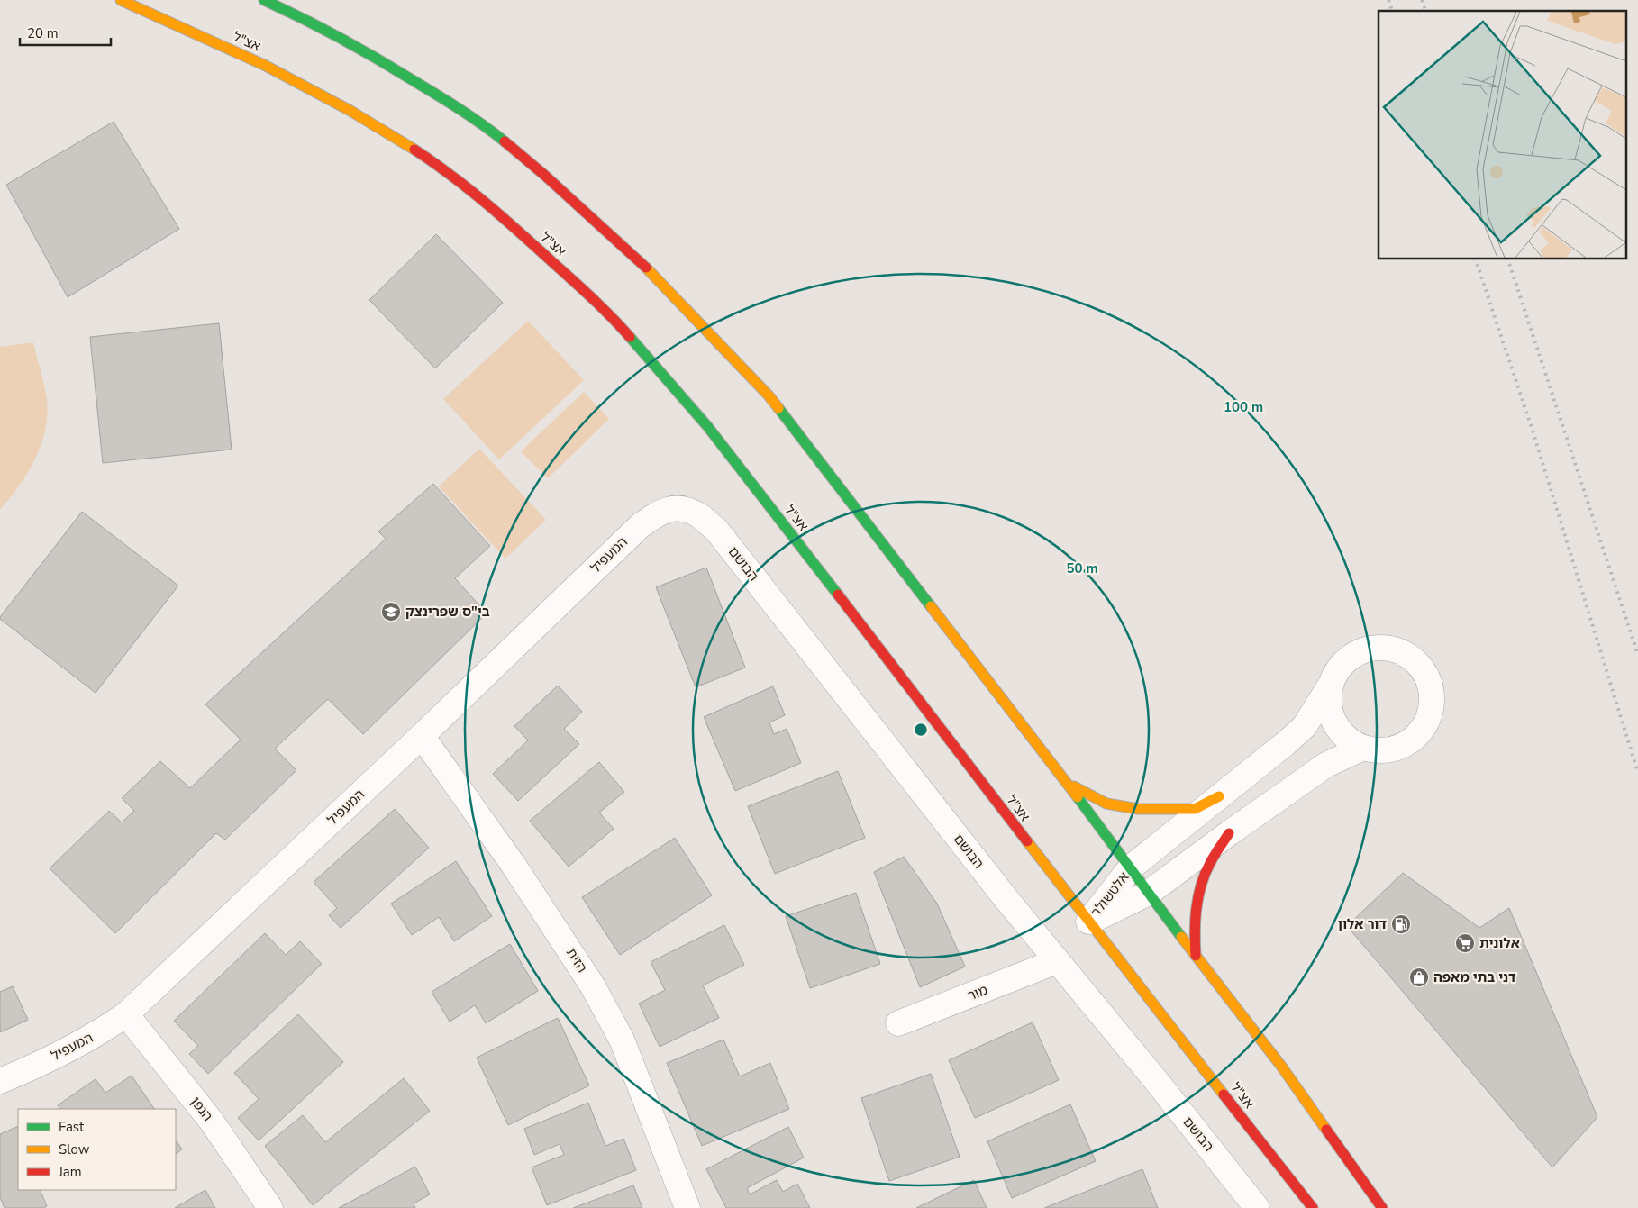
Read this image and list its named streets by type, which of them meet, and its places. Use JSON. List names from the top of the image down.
{
  "streets": {
    "main road": ["אצ\"ל"],
    "street": [
      "המעפיל",
      "הבושם",
      "אלטשולר",
      "הזית",
      "מור",
      "הגפן"
    ]
  },
  "crossings": [
    ["אצ\"ל", "אלטשולר"],
    ["המעפיל", "הבושם"],
    ["המעפיל", "הזית"],
    ["המעפיל", "הגפן"],
    ["הבושם", "מור"]
  ],
  "places": {
    "school or university": ["בי\"ס שפרינצק"],
    "fuel station": ["דור אלון"],
    "supermarket": ["אלונית"],
    "shop": ["דני בתי מאפה"]
  },
  "legend": ["Fast", "Slow", "Jam"],
  "scale_bar": "20 m",
  "rings": ["100 m", "50 m"]
}
